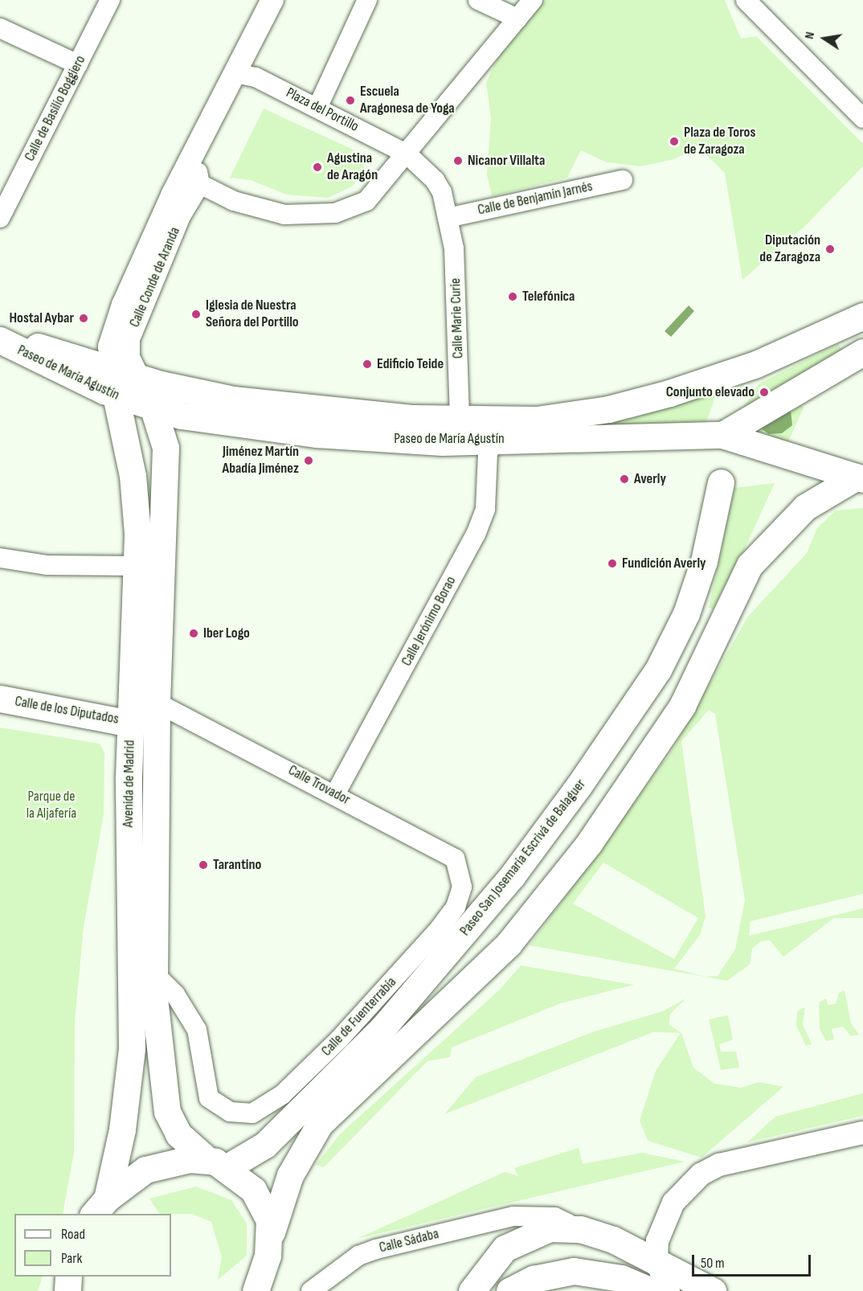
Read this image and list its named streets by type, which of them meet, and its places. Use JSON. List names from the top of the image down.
{
  "streets": {
    "main road": [
      "Calle Conde de Aranda",
      "Paseo de María Agustín",
      "Calle de los Diputados",
      "Avenida de Madrid",
      "Paseo San Josemaría Escrivá de Balaguer"
    ],
    "street": [
      "Calle de Basilio Boggiero",
      "Plaza del Portillo",
      "Calle de Benjamín Jarnés",
      "Calle Marie Curie",
      "Calle Jerónimo Borao",
      "Calle Trovador",
      "Calle de Fuenterrabía",
      "Calle Sádaba"
    ]
  },
  "crossings": [
    ["Plaza del Portillo", "Calle de Benjamín Jarnés"],
    ["Plaza del Portillo", "Calle Conde de Aranda"],
    ["Plaza del Portillo", "Calle Marie Curie"],
    ["Calle de Benjamín Jarnés", "Calle Marie Curie"],
    ["Calle Conde de Aranda", "Paseo de María Agustín"],
    ["Calle Conde de Aranda", "Avenida de Madrid"],
    ["Calle Marie Curie", "Paseo de María Agustín"],
    ["Paseo de María Agustín", "Calle Jerónimo Borao"],
    ["Paseo de María Agustín", "Avenida de Madrid"],
    ["Calle Jerónimo Borao", "Calle Trovador"],
    ["Calle de los Diputados", "Avenida de Madrid"],
    ["Calle de los Diputados", "Calle Trovador"],
    ["Avenida de Madrid", "Calle Trovador"],
    ["Avenida de Madrid", "Paseo San Josemaría Escrivá de Balaguer"],
    ["Avenida de Madrid", "Calle de Fuenterrabía"],
    ["Calle Trovador", "Calle de Fuenterrabía"]
  ],
  "parks": ["Parque de la Aljafería"],
  "places": [
    "Escuela Aragonesa de Yoga",
    "Plaza de Toros de Zaragoza",
    "Nicanor Villalta",
    "Agustina de Aragón",
    "Diputación de Zaragoza",
    "Telefónica",
    "Iglesia de Nuestra Señora del Portillo",
    "Hostal Aybar",
    "Edificio Teide",
    "Conjunto elevado",
    "Jiménez Martín Abadía Jiménez",
    "Averly",
    "Fundición Averly",
    "Iber Logo",
    "Tarantino"
  ],
  "legend": ["Road", "Park"],
  "scale_bar": "50 m",
  "north": "left"
}
